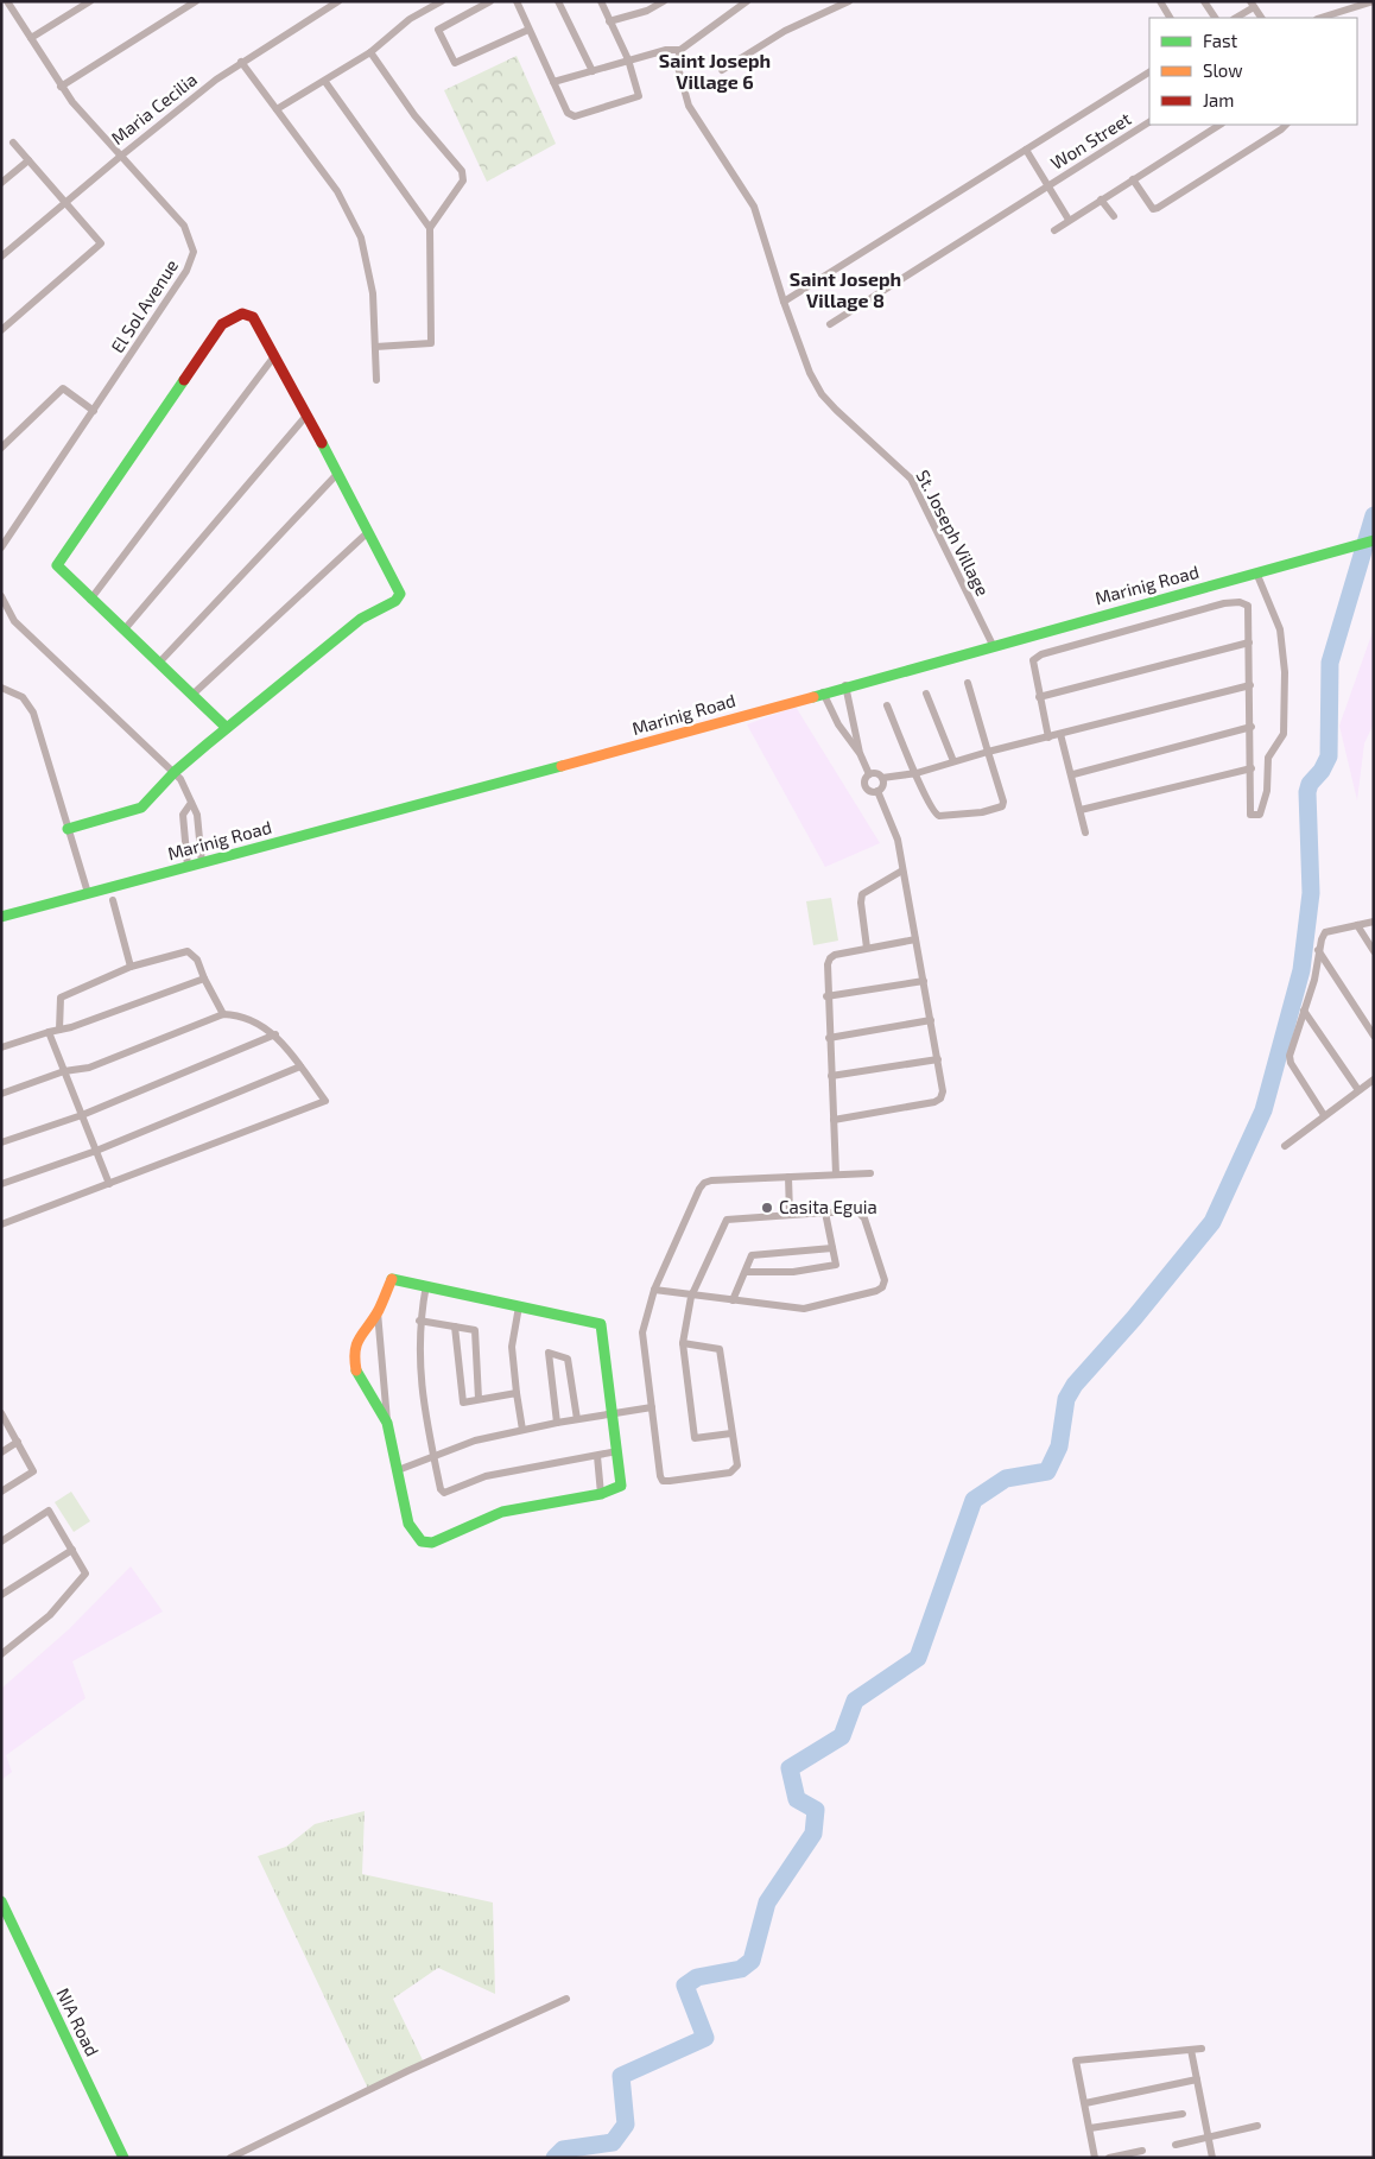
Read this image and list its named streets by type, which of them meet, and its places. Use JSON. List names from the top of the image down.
{
  "streets": {
    "street": [
      "Maria Cecilia",
      "Won Street",
      "El Sol Avenue",
      "St. Joseph Village",
      "Marinig Road",
      "NIA Road"
    ]
  },
  "crossings": [
    ["Maria Cecilia", "El Sol Avenue"],
    ["St. Joseph Village", "Marinig Road"]
  ],
  "districts": ["Saint Joseph Village 6", "Saint Joseph Village 8"],
  "places": ["Casita Eguia"],
  "legend": ["Fast", "Slow", "Jam"]
}
